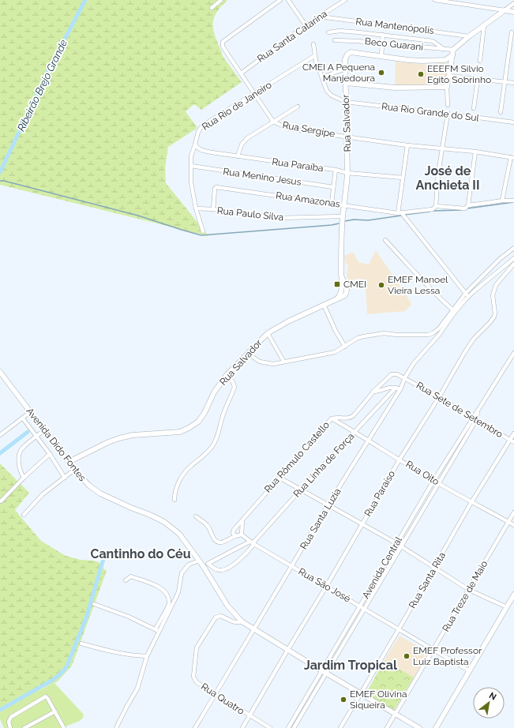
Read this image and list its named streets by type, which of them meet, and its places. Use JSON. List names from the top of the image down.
{
  "streets": {
    "street": [
      "Rua Mantenópolis",
      "Rua Santa Catarina",
      "Beco Guarani",
      "Rua Rio de Janeiro",
      "Rua Rio Grande do Sul",
      "Rua Salvador",
      "Rua Sergipe",
      "Rua Paraíba",
      "Rua Menino Jesus",
      "Rua Amazonas",
      "Rua Paulo Silva",
      "Rua Sete de Setembro",
      "Avenida Dido Fontes",
      "Rua Rômulo Castello",
      "Rua Linha de Força",
      "Rua Oito",
      "Rua Paraíso",
      "Rua Santa Luzia",
      "Avenida Central",
      "Rua Santa Rita",
      "Rua São José",
      "Rua Treze de Maio",
      "Rua Quatro"
    ]
  },
  "crossings": [
    ["Rua Mantenópolis", "Rua Santa Catarina"],
    ["Rua Santa Catarina", "Rua Sergipe"],
    ["Rua Rio de Janeiro", "Rua Rio Grande do Sul"],
    ["Rua Rio de Janeiro", "Rua Sergipe"],
    ["Rua Rio de Janeiro", "Rua Paraíba"],
    ["Rua Rio de Janeiro", "Rua Menino Jesus"],
    ["Rua Rio de Janeiro", "Rua Paulo Silva"],
    ["Rua Rio Grande do Sul", "Rua Salvador"],
    ["Rua Salvador", "Rua Sergipe"],
    ["Rua Salvador", "Rua Paraíba"],
    ["Rua Salvador", "Rua Amazonas"],
    ["Rua Salvador", "Rua Paulo Silva"],
    ["Rua Salvador", "Avenida Dido Fontes"],
    ["Rua Amazonas", "Rua Paulo Silva"],
    ["Rua Sete de Setembro", "Rua Rômulo Castello"],
    ["Rua Sete de Setembro", "Rua Paraíso"],
    ["Rua Sete de Setembro", "Rua Santa Luzia"],
    ["Rua Sete de Setembro", "Avenida Central"],
    ["Rua Sete de Setembro", "Rua Santa Rita"],
    ["Avenida Dido Fontes", "Rua Linha de Força"],
    ["Avenida Dido Fontes", "Rua Paraíso"],
    ["Avenida Dido Fontes", "Rua Santa Luzia"],
    ["Avenida Dido Fontes", "Avenida Central"],
    ["Avenida Dido Fontes", "Rua Santa Rita"],
    ["Avenida Dido Fontes", "Rua Treze de Maio"],
    ["Avenida Dido Fontes", "Rua Quatro"],
    ["Rua Rômulo Castello", "Rua Oito"],
    ["Rua Rômulo Castello", "Rua Santa Luzia"],
    ["Rua Linha de Força", "Rua Oito"],
    ["Rua Linha de Força", "Rua São José"],
    ["Rua Oito", "Rua Paraíso"],
    ["Rua Oito", "Rua Santa Luzia"],
    ["Rua Oito", "Avenida Central"],
    ["Rua Oito", "Rua Santa Rita"],
    ["Rua Oito", "Rua Treze de Maio"],
    ["Rua Paraíso", "Rua São José"],
    ["Rua Paraíso", "Rua Quatro"],
    ["Rua Santa Luzia", "Rua São José"],
    ["Rua Santa Luzia", "Rua Quatro"],
    ["Avenida Central", "Rua São José"],
    ["Rua Santa Rita", "Rua São José"],
    ["Rua São José", "Rua Treze de Maio"]
  ],
  "districts": ["José de Anchieta II", "Cantinho do Céu", "Jardim Tropical"],
  "water": ["Ribeirão Brejo Grande"],
  "places": {
    "other": [
      "CMEI A Pequena Manjedoura",
      "EEEFM Silvio Egito Sobrinho",
      "EMEF Manoel Vieira Lessa",
      "EMEF Professor Luiz Baptista",
      "EMEF Olivina Siqueira"
    ],
    "transit": ["CMEI"]
  },
  "north": "top right"
}
